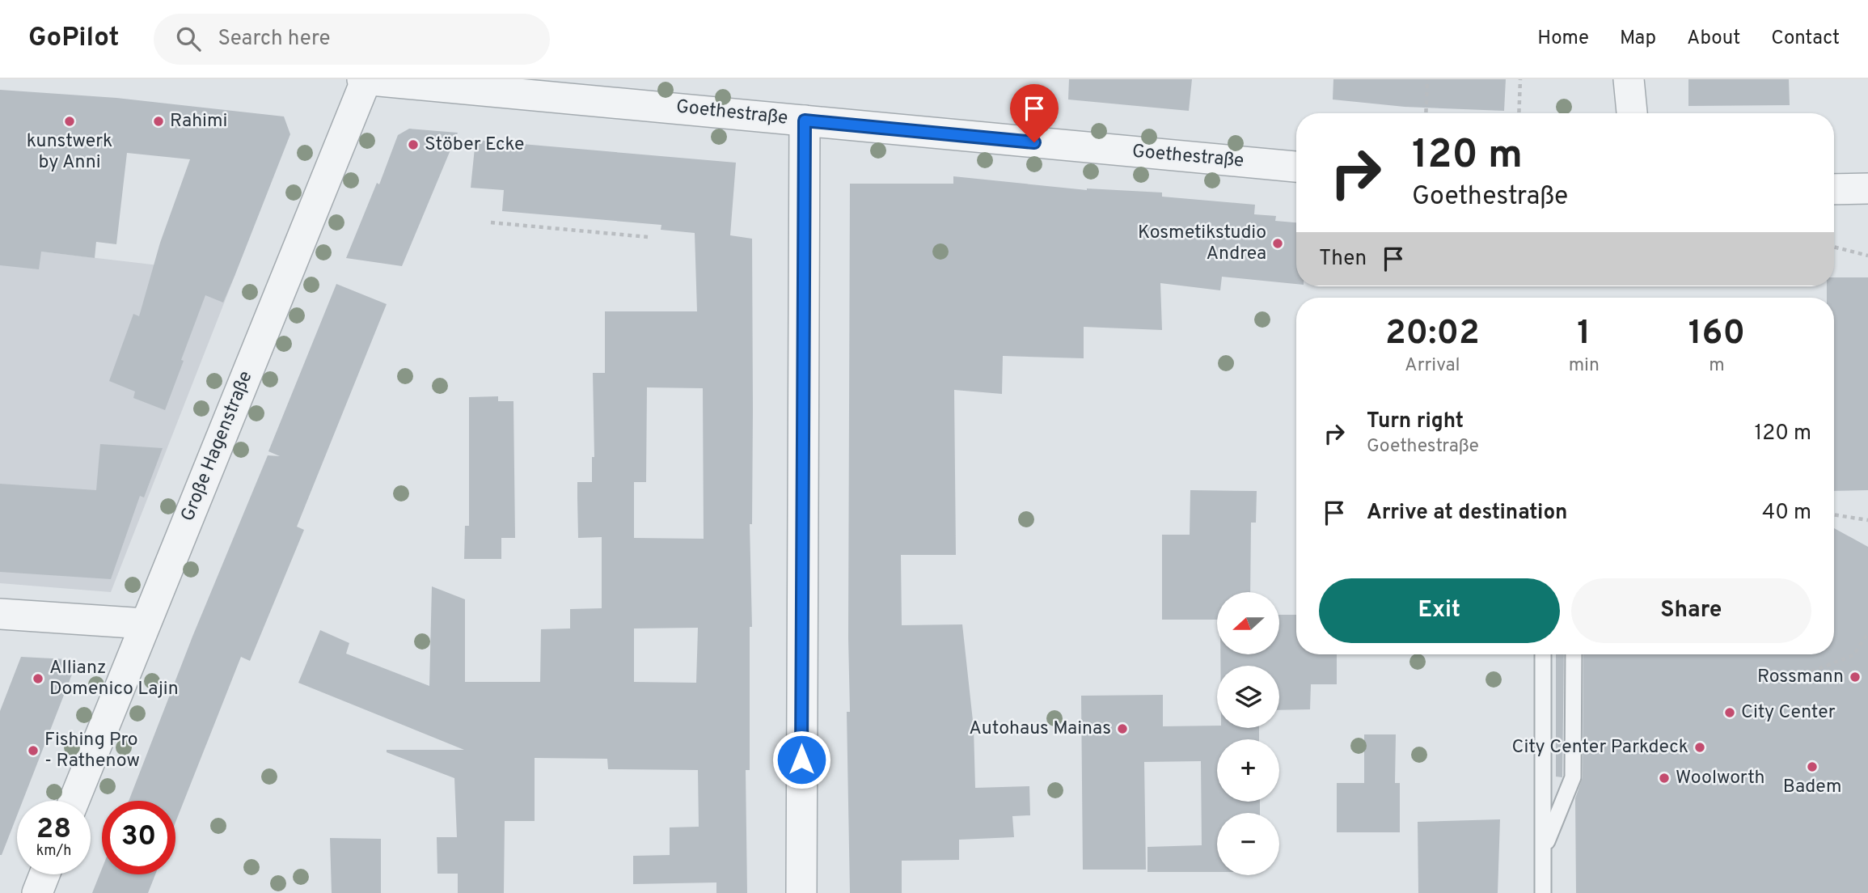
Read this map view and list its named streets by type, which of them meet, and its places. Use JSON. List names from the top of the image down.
{
  "streets": {
    "street": ["Goethestraße", "Große Hagenstraße"]
  },
  "crossings": [
    ["Goethestraße", "Große Hagenstraße"]
  ],
  "places": [
    "kunstwerk by Anni",
    "Rahimi",
    "Stöber Ecke",
    "Kosmetikstudio Andrea",
    "Rossmann",
    "Allianz Domenico Lajin",
    "City Center",
    "Autohaus Mainas",
    "City Center Parkdeck",
    "Fishing Pro - Rathenow",
    "Badem",
    "Woolworth"
  ],
  "north": "left",
  "page": {
    "header": "GoPilot",
    "search": "Search here",
    "nav": [
      "Home",
      "Map",
      "About",
      "Contact"
    ],
    "turn": ["120 m", "Goethestraße"],
    "then": "Then",
    "eta": [
      "20:02",
      "Arrival",
      "1",
      "min",
      "160",
      "m"
    ],
    "list": [
      {
        "name": "Turn right",
        "note": "Goethestraße",
        "value": "120 m"
      },
      {
        "name": "Arrive at destination",
        "value": "40 m"
      }
    ],
    "buttons": ["Exit", "Share"],
    "map_buttons": ["+", "−"],
    "speed": "28 km/h",
    "limit": "30"
  }
}
